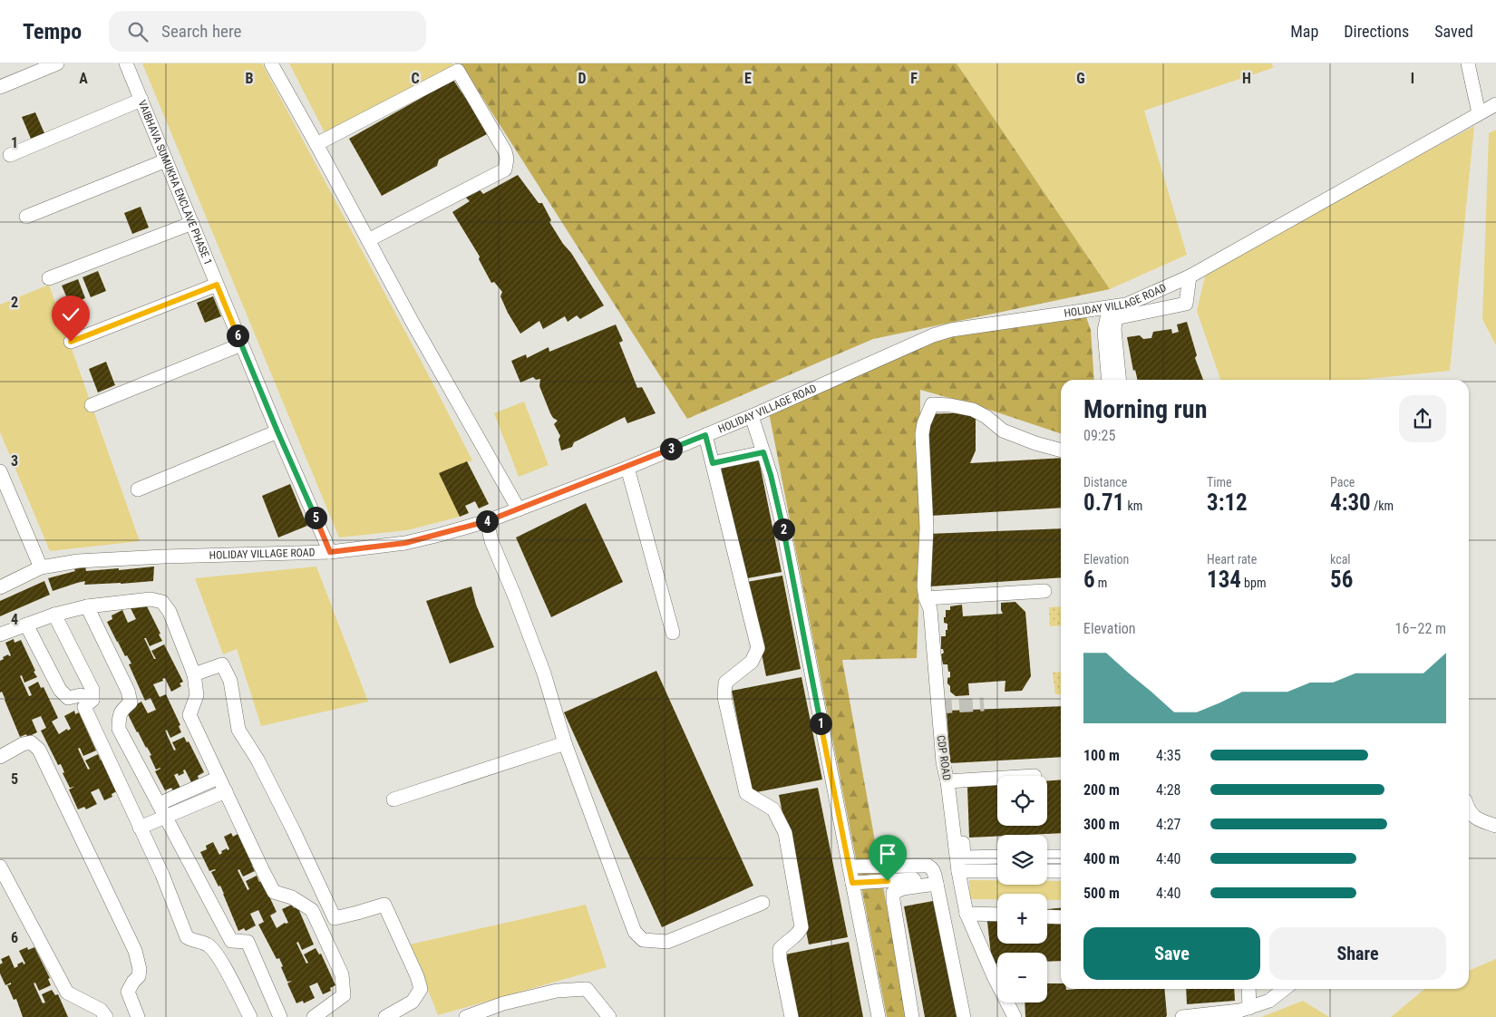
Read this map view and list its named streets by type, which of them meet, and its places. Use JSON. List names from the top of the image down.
{
  "streets": {
    "street": ["VAIBHAVA SUMUKHA ENCLAVE PHASE 1", "HOLIDAY VILLAGE ROAD", "CDP ROAD"]
  },
  "crossings": [
    ["VAIBHAVA SUMUKHA ENCLAVE PHASE 1", "HOLIDAY VILLAGE ROAD"]
  ],
  "page": {
    "header": "Tempo",
    "search": "Search here",
    "nav": ["Map", "Directions", "Saved"],
    "pins": [
      "6",
      "3",
      "5",
      "4",
      "2",
      "1"
    ],
    "heading": ["Morning run", "09:25"],
    "stats": [
      ["Distance", "0.71 km"],
      ["Time", "3:12"],
      ["Pace", "4:30 /km"],
      ["Elevation", "6 m"],
      ["Heart rate", "134 bpm"],
      ["kcal", "56"]
    ],
    "chart": ["Elevation", "16–22 m"],
    "list": [
      {
        "name": "100 m",
        "note": "4:35"
      },
      {
        "name": "200 m",
        "note": "4:28"
      },
      {
        "name": "300 m",
        "note": "4:27"
      },
      {
        "name": "400 m",
        "note": "4:40"
      },
      {
        "name": "500 m",
        "note": "4:40"
      }
    ],
    "map_buttons": ["+", "−"],
    "buttons": ["Save", "Share"]
  },
  "grid": {
    "columns": [
      "A",
      "B",
      "C",
      "D",
      "E",
      "F",
      "G",
      "H",
      "I"
    ],
    "rows": [
      "1",
      "2",
      "3",
      "4",
      "5",
      "6"
    ]
  }
}
